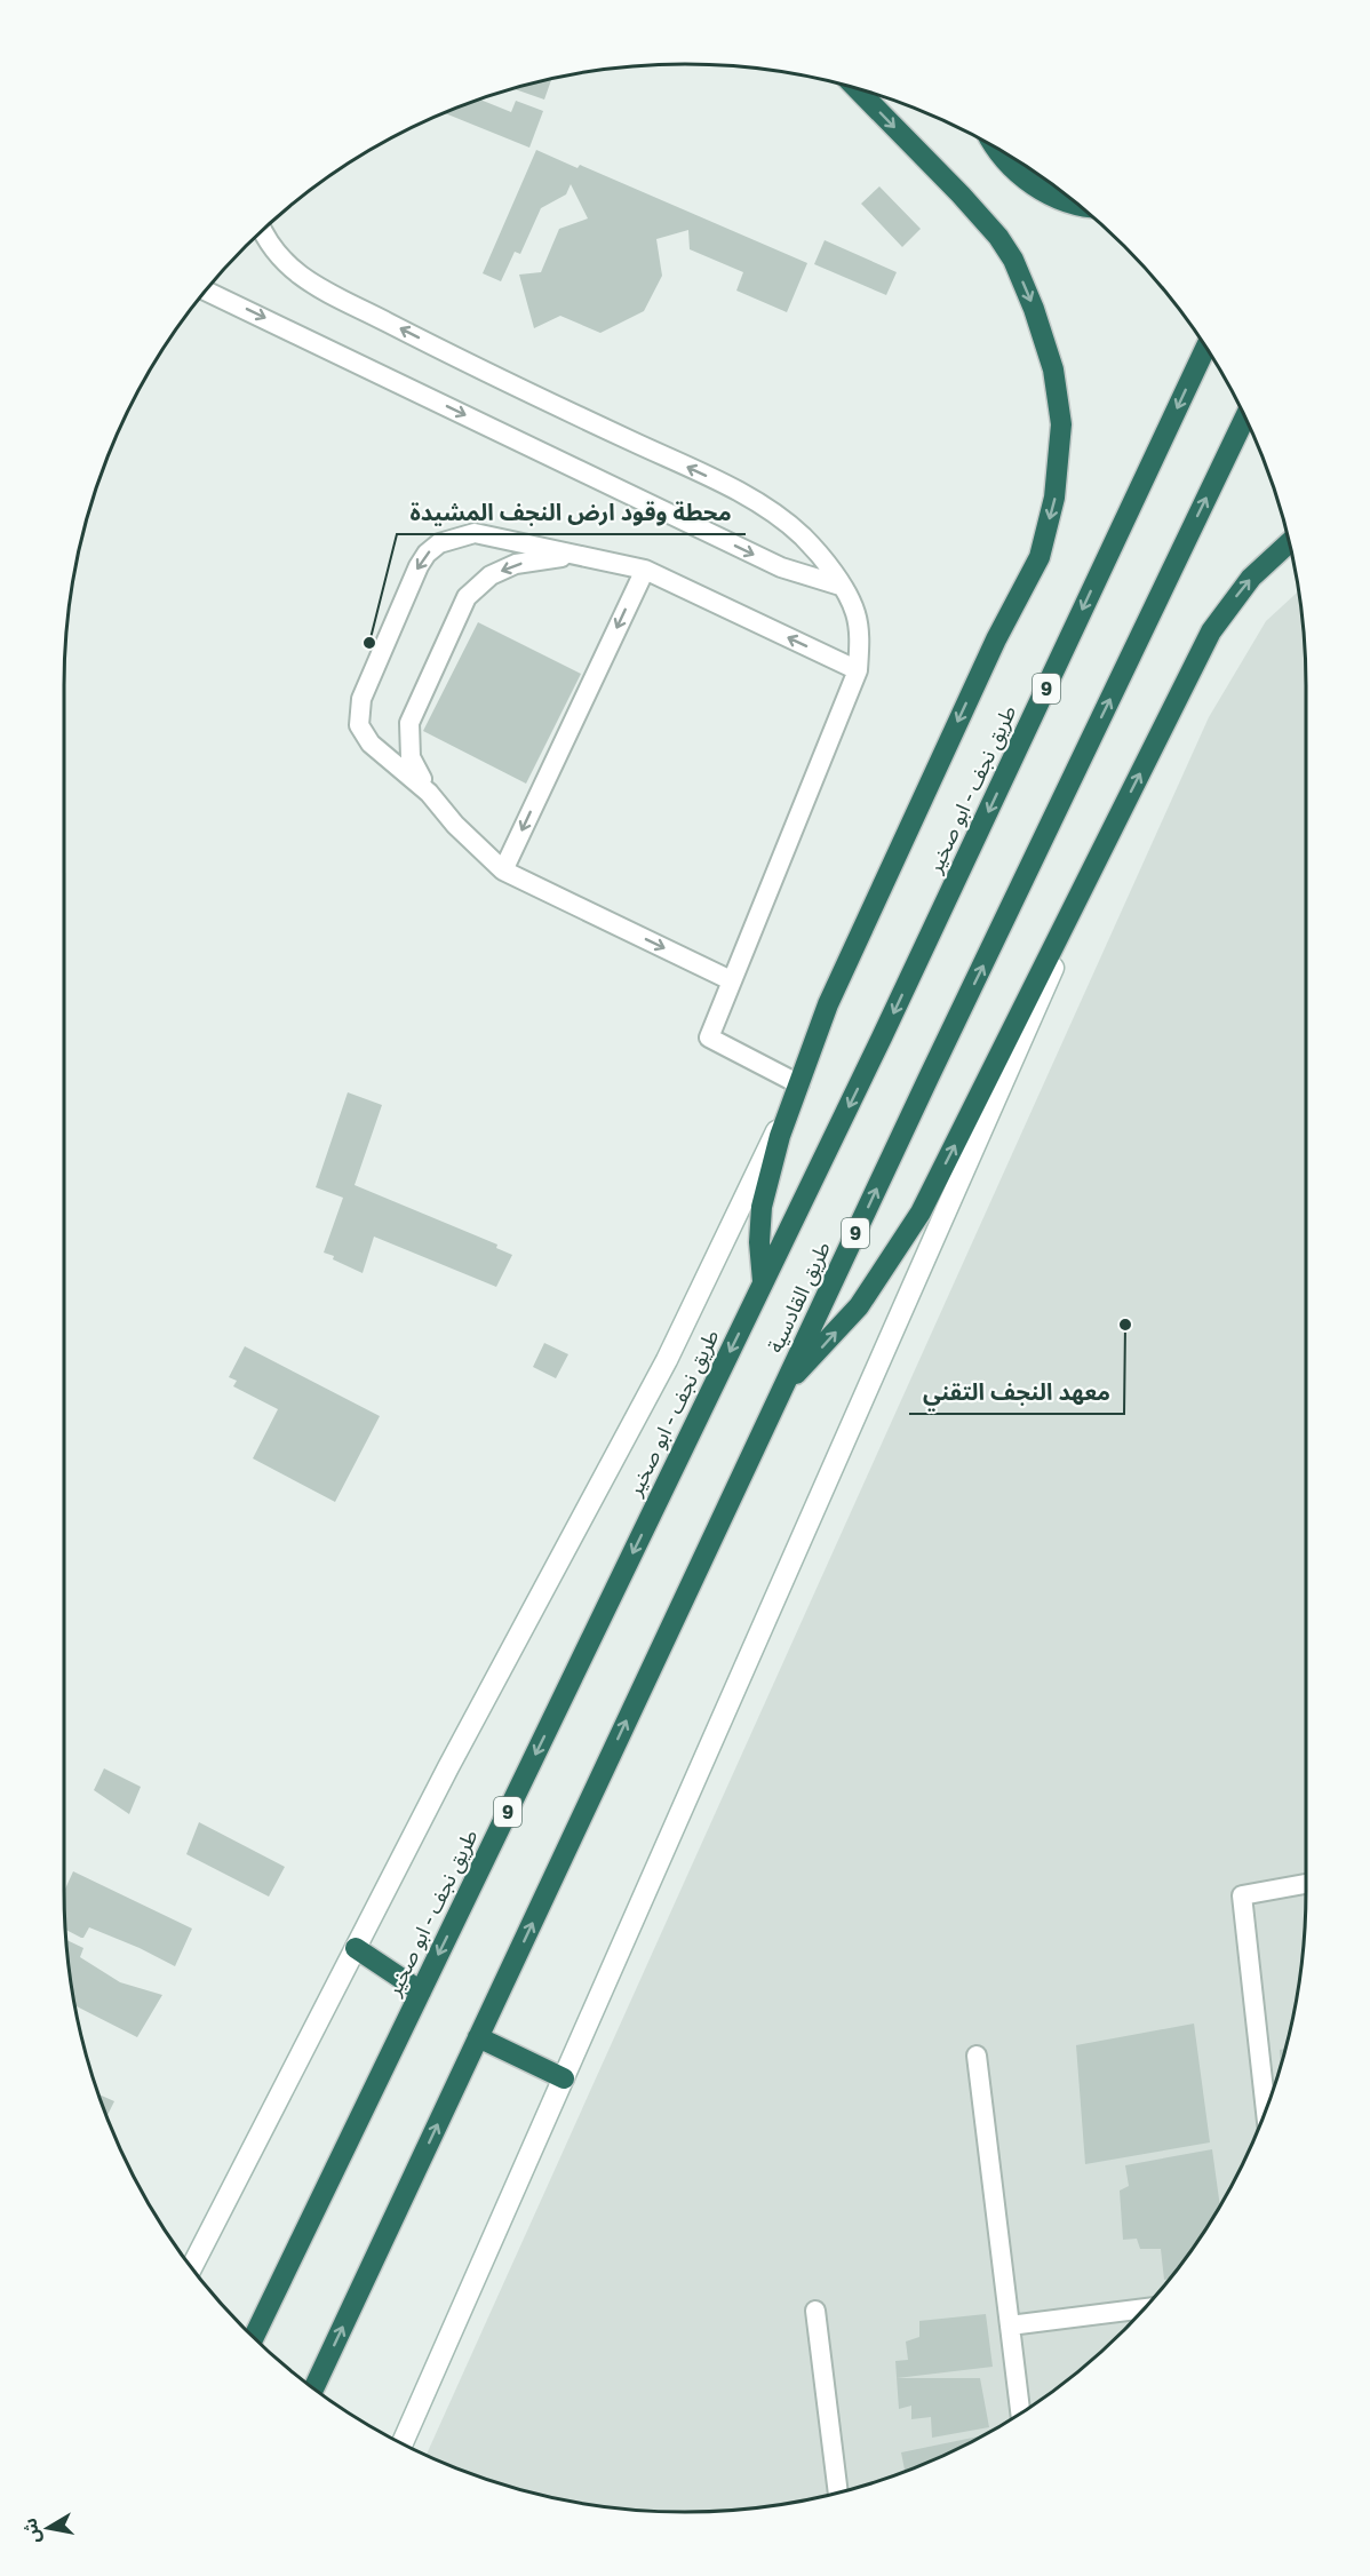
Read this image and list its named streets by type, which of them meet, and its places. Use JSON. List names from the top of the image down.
{
  "streets": {
    "highway": ["9", "طريق نجف - ابو صخير", "طريق القادسية"]
  },
  "crossings": [
    ["9", "طريق القادسية"],
    ["طريق نجف - ابو صخير", "طريق القادسية"]
  ],
  "places": ["محطة وقود ارض النجف المشيدة", "معهد النجف التقني"],
  "north": "left"
}
